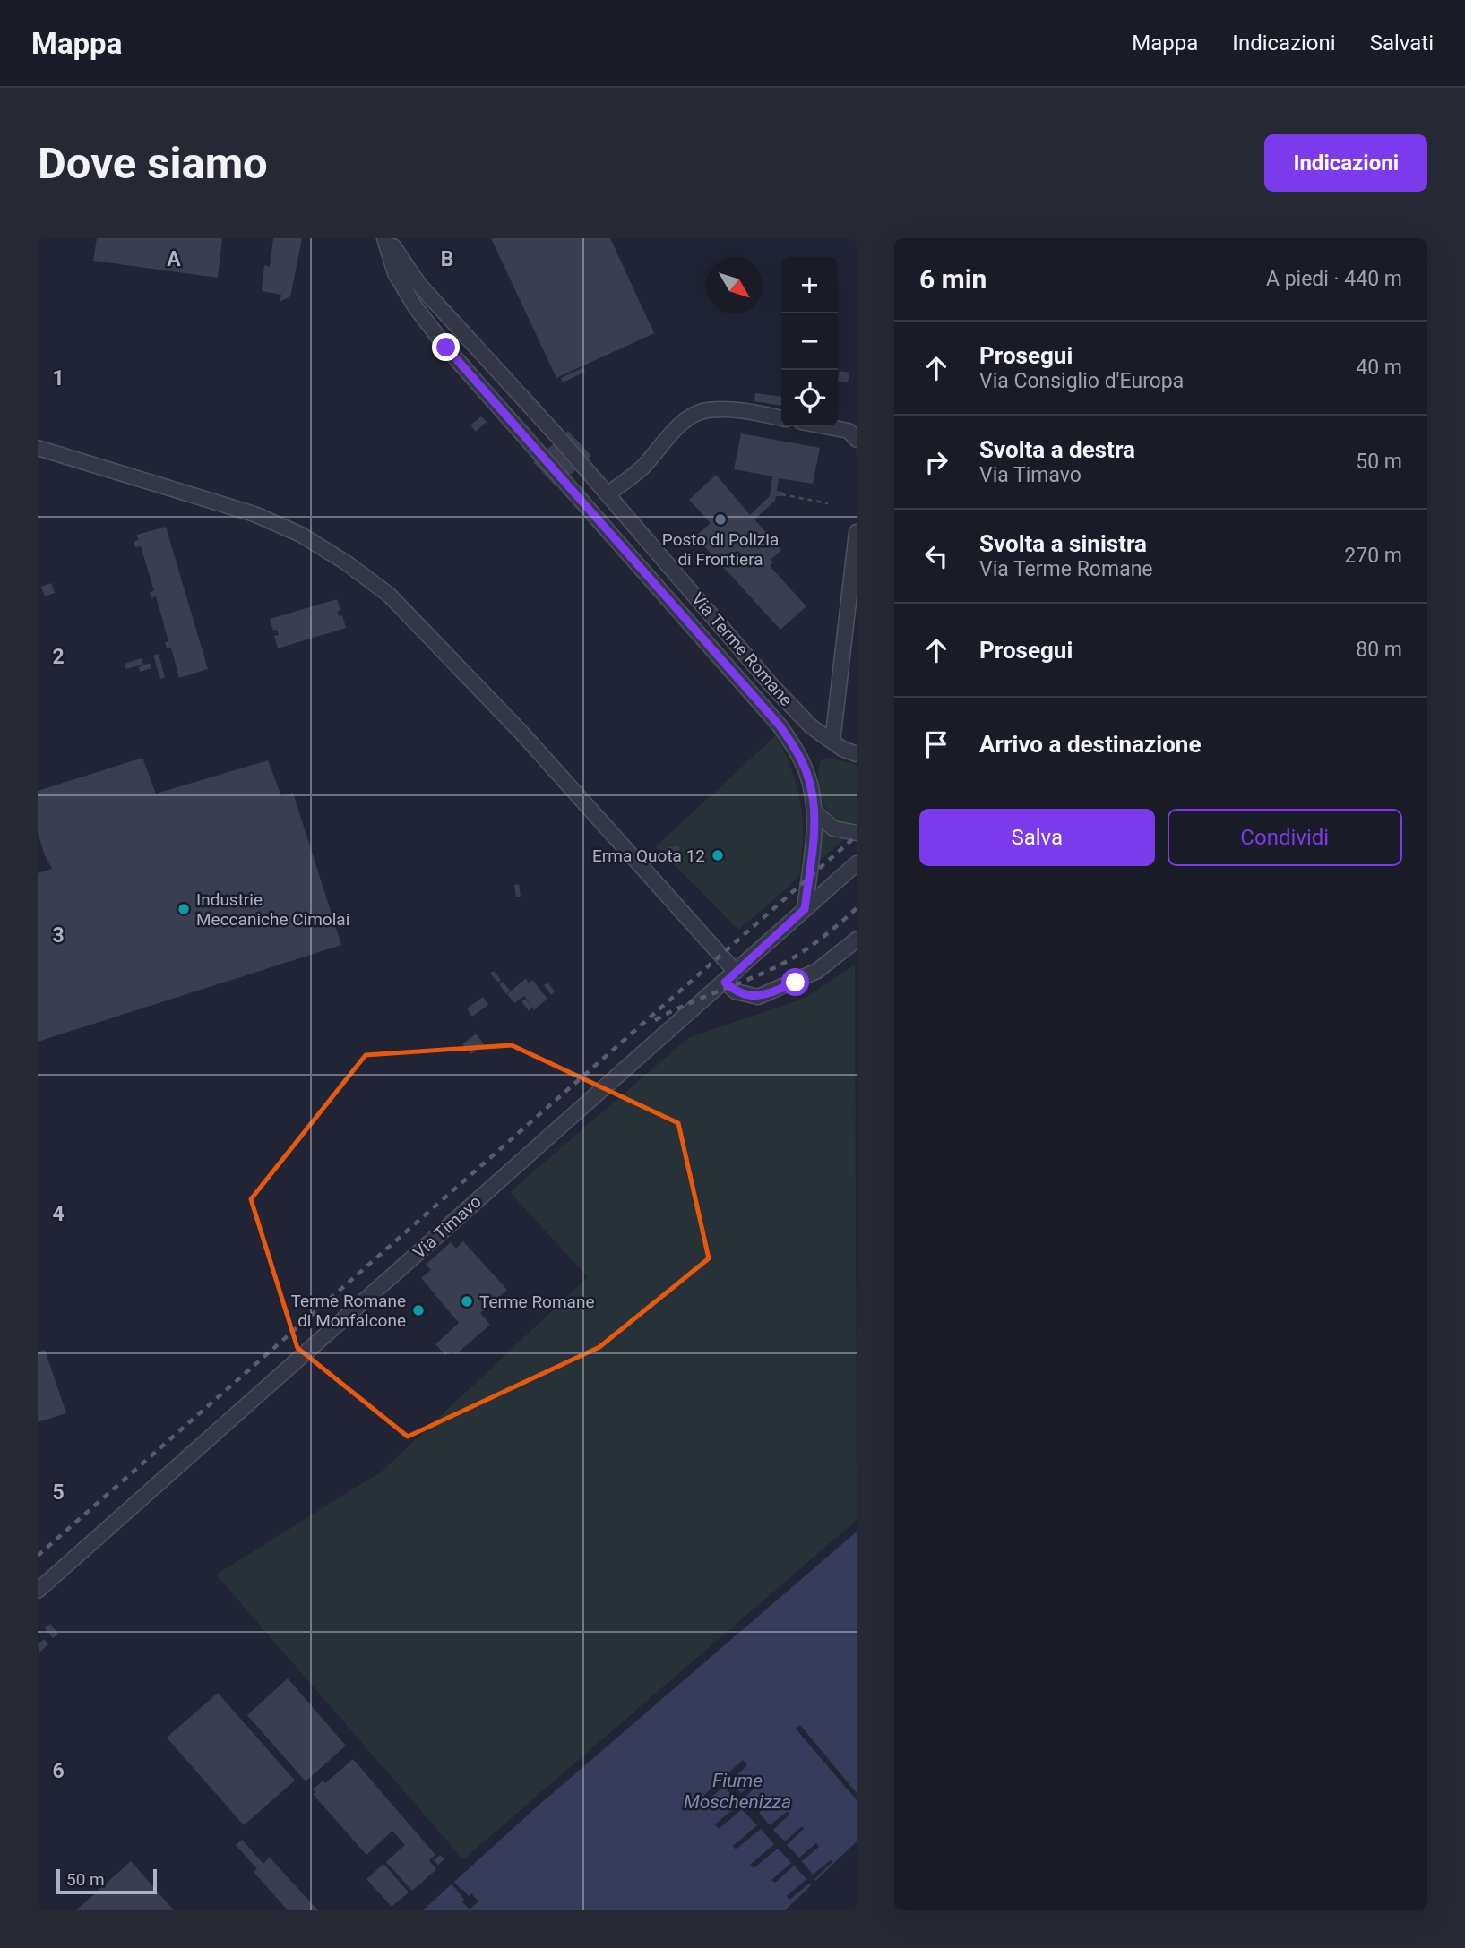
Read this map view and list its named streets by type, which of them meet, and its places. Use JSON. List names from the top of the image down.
{
  "streets": {
    "street": ["Via Terme Romane", "Via Timavo"]
  },
  "crossings": [
    ["Via Terme Romane", "Via Timavo"]
  ],
  "water": ["Fiume Moschenizza"],
  "places": [
    "Posto di Polizia di Frontiera",
    "Erma Quota 12",
    "Industrie Meccaniche Cimolai",
    "Terme Romane",
    "Terme Romane di Monfalcone"
  ],
  "scale_bar": "50 m",
  "north": "bottom right",
  "page": {
    "header": "Mappa",
    "nav": ["Mappa", "Indicazioni", "Salvati"],
    "buttons": [
      "Indicazioni",
      ["Salva", "Condividi"]
    ],
    "title": "Dove siamo",
    "heading": ["6 min", "A piedi · 440 m"],
    "map_buttons": ["+", "−"],
    "list": [
      ["Prosegui", "Via Consiglio d'Europa", "40 m"],
      ["Svolta a destra", "Via Timavo", "50 m"],
      ["Svolta a sinistra", "Via Terme Romane", "270 m"],
      ["Prosegui", "80 m"],
      "Arrivo a destinazione"
    ],
    "scale": "50 m"
  },
  "grid": {
    "columns": ["A", "B"],
    "rows": [
      "1",
      "2",
      "3",
      "4",
      "5",
      "6"
    ]
  }
}
